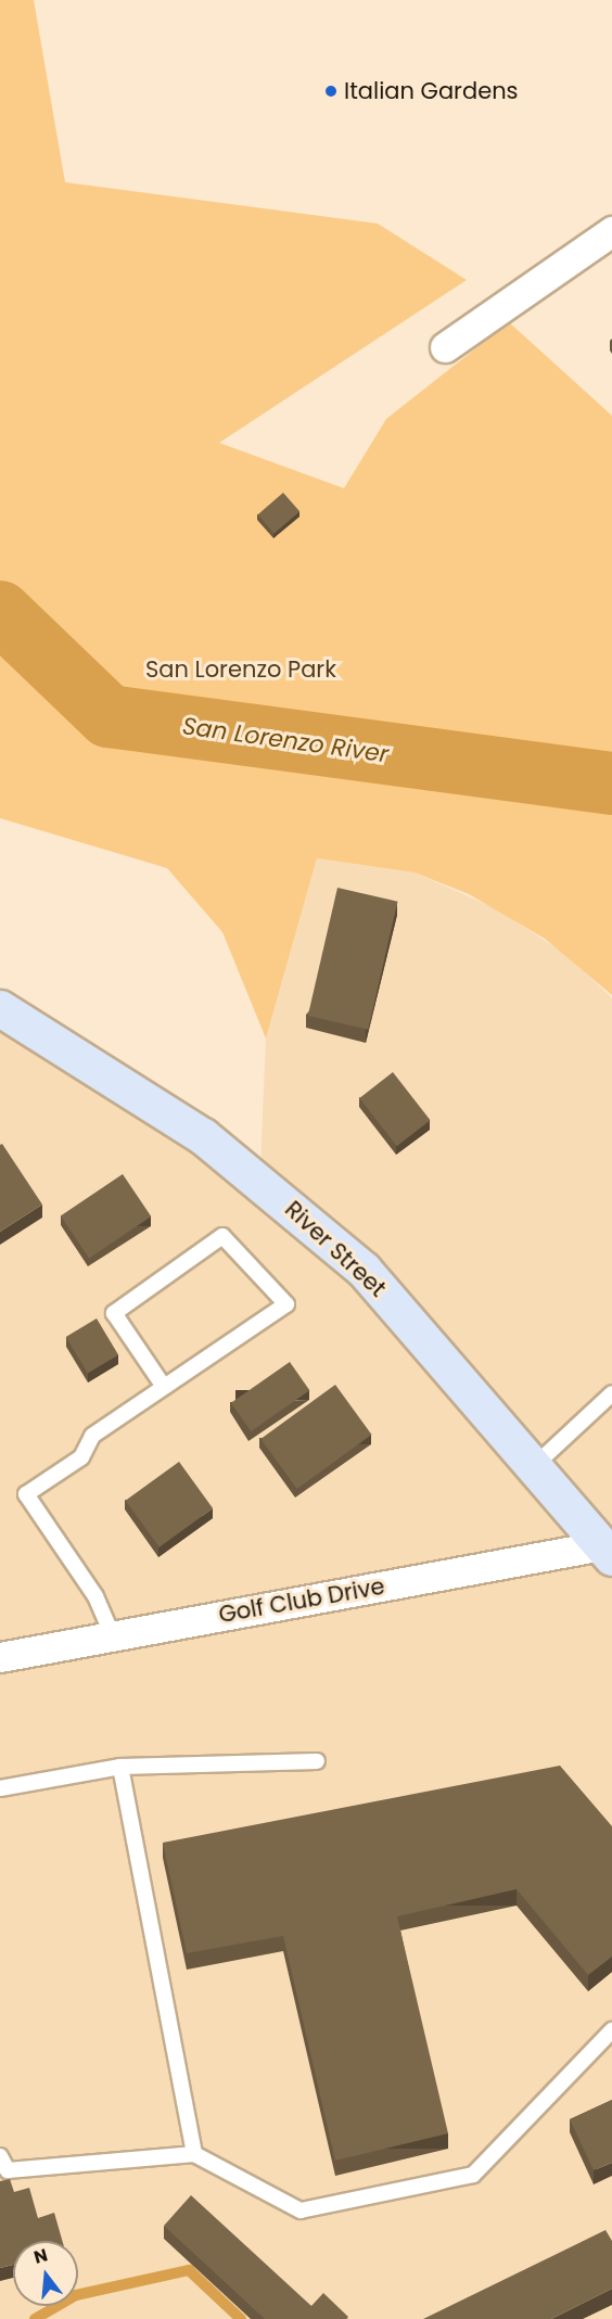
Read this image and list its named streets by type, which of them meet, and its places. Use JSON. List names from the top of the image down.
{
  "streets": {
    "main road": ["River Street"],
    "street": ["Golf Club Drive"]
  },
  "crossings": [
    ["River Street", "Golf Club Drive"]
  ],
  "water": ["San Lorenzo River"],
  "parks": ["San Lorenzo Park"],
  "places": ["Italian Gardens"],
  "north": "top"
}
